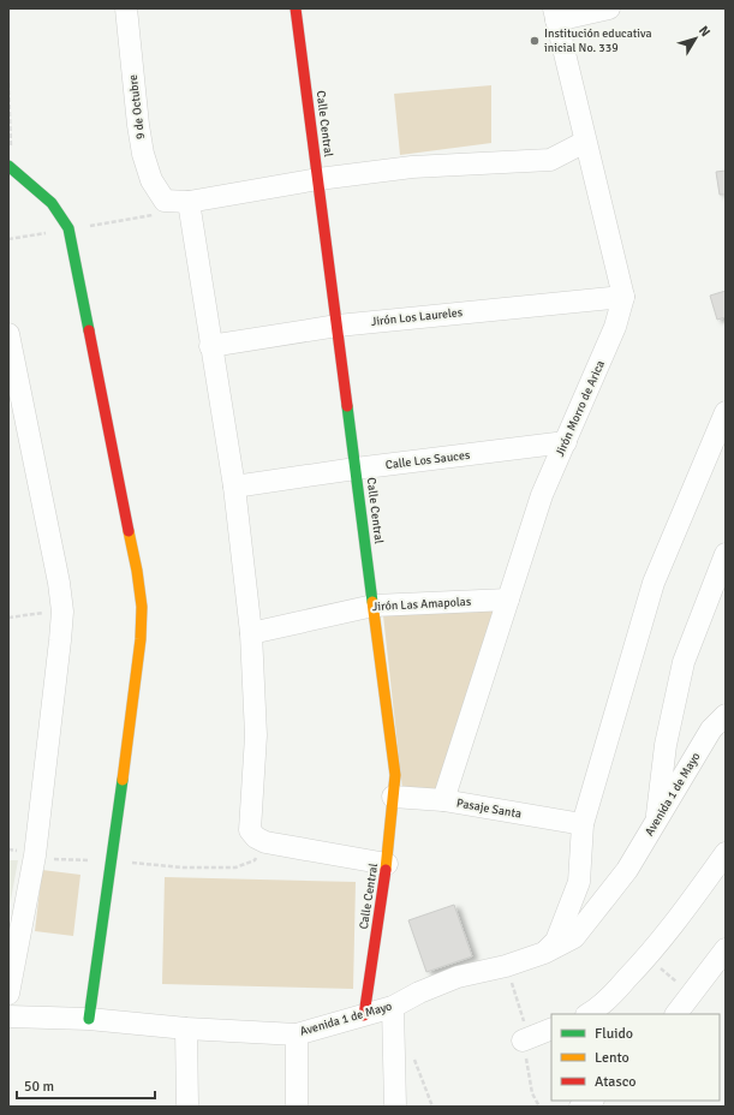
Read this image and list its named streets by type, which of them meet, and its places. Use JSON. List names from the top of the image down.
{
  "streets": {
    "street": [
      "9 de Octubre",
      "Calle Central",
      "Jirón Los Laureles",
      "Jirón Morro de Arica",
      "Calle Los Sauces",
      "Jirón Las Amapolas",
      "Avenida 1 de Mayo",
      "Pasaje Santa"
    ]
  },
  "crossings": [
    ["Calle Central", "Jirón Los Laureles"],
    ["Calle Central", "Calle Los Sauces"],
    ["Calle Central", "Jirón Las Amapolas"],
    ["Calle Central", "Avenida 1 de Mayo"],
    ["Calle Central", "Pasaje Santa"],
    ["Jirón Los Laureles", "Jirón Morro de Arica"],
    ["Jirón Morro de Arica", "Calle Los Sauces"],
    ["Jirón Morro de Arica", "Jirón Las Amapolas"],
    ["Jirón Morro de Arica", "Pasaje Santa"]
  ],
  "places": ["Institución educativa inicial No. 339"],
  "legend": ["Fluido", "Lento", "Atasco"],
  "scale_bar": "50 m",
  "north": "top right"
}
